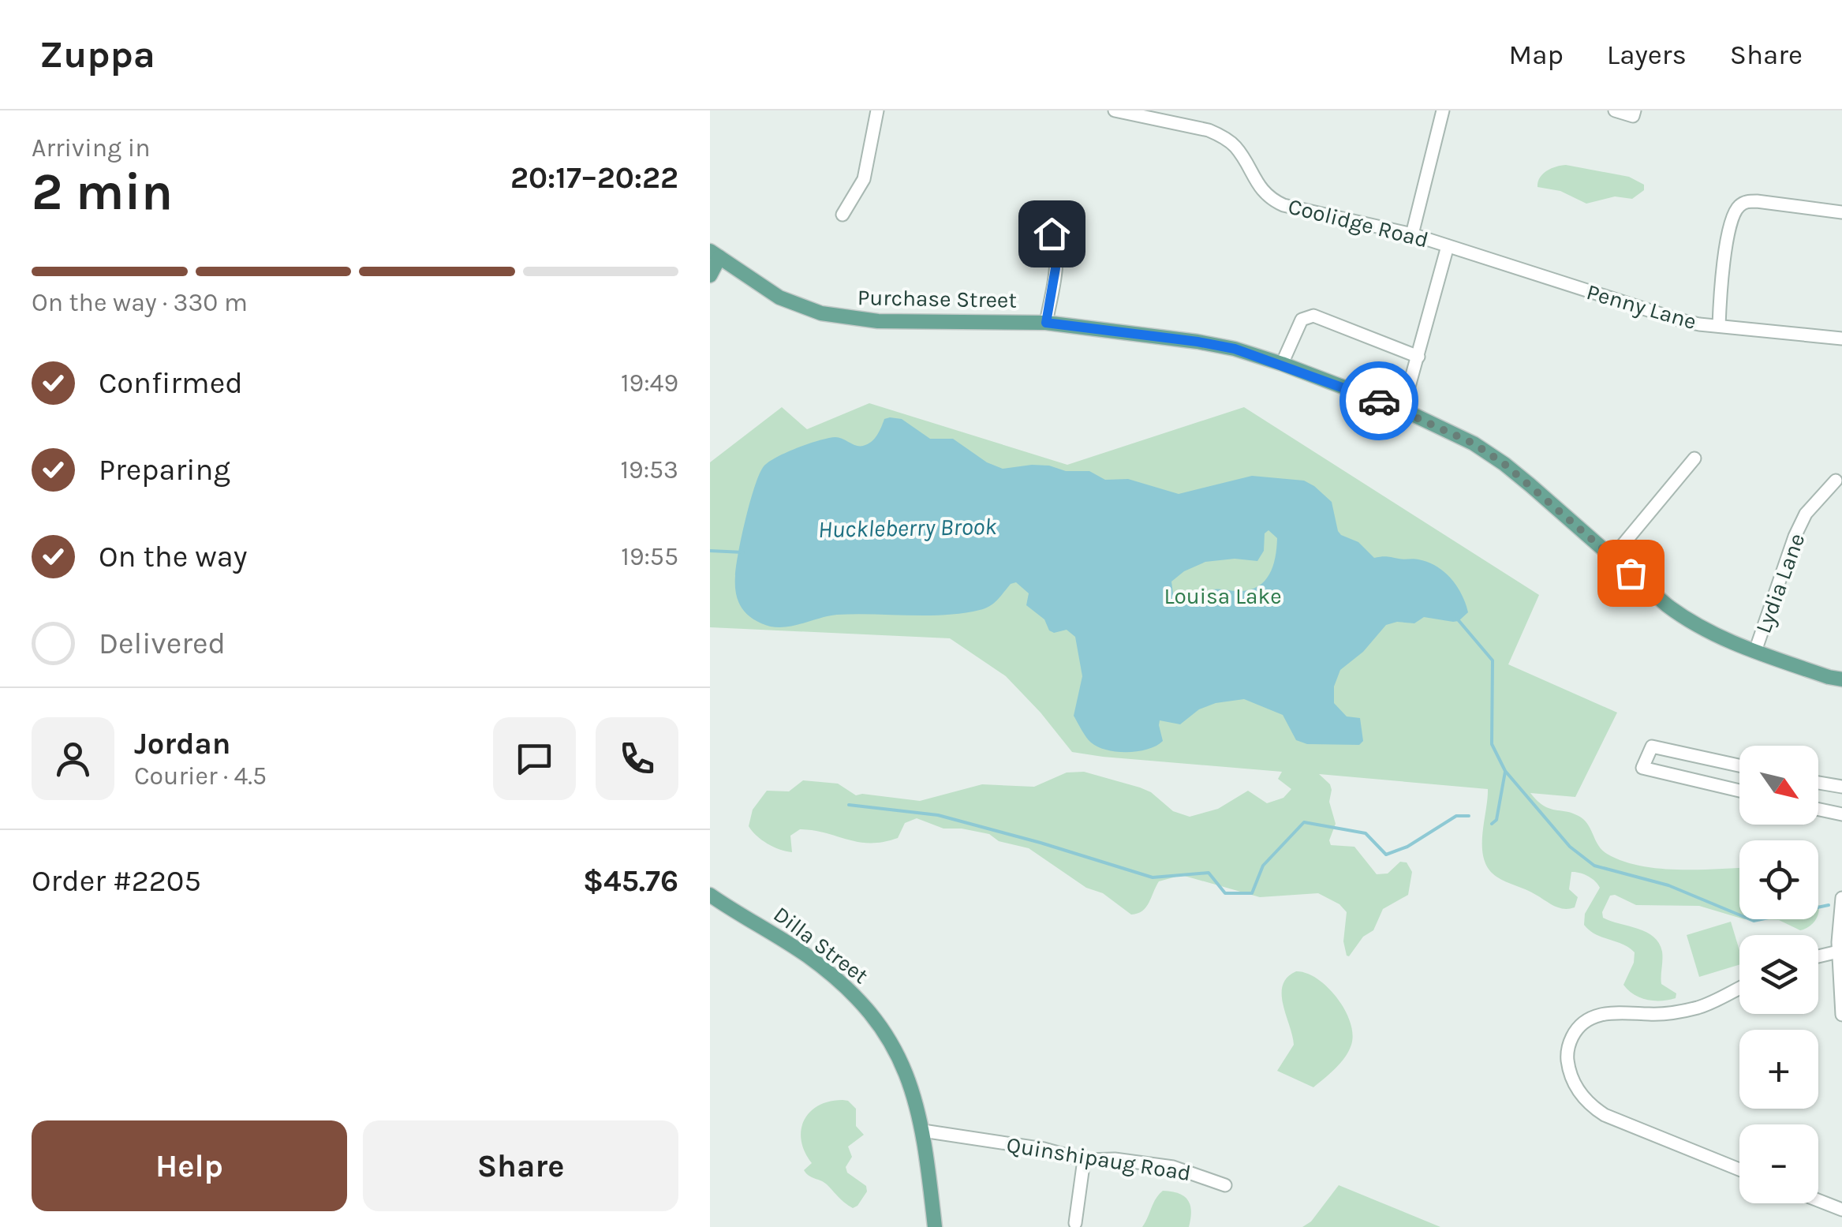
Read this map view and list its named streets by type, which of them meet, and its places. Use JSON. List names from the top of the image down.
{
  "streets": {
    "main road": ["Purchase Street", "Dilla Street"],
    "street": [
      "Coolidge Road",
      "Penny Lane",
      "Lydia Lane",
      "Quinshipaug Road"
    ]
  },
  "crossings": [
    ["Coolidge Road", "Penny Lane"],
    ["Purchase Street", "Lydia Lane"],
    ["Dilla Street", "Quinshipaug Road"]
  ],
  "water": ["Huckleberry Brook"],
  "parks": ["Louisa Lake"],
  "north": "bottom right",
  "page": {
    "header": "Zuppa",
    "nav": ["Map", "Layers", "Share"],
    "heading": ["2 min", "Arriving in", "20:17–20:22"],
    "panel": [
      "Jordan",
      "Courier · 4.5",
      "Order #2205",
      "$45.76"
    ],
    "bar": "On the way · 330 m",
    "list": [
      ["Confirmed", "19:49"],
      ["Preparing", "19:53"],
      ["On the way", "19:55"],
      "Delivered"
    ],
    "map_buttons": ["+", "−"],
    "buttons": ["Help", "Share"]
  }
}
